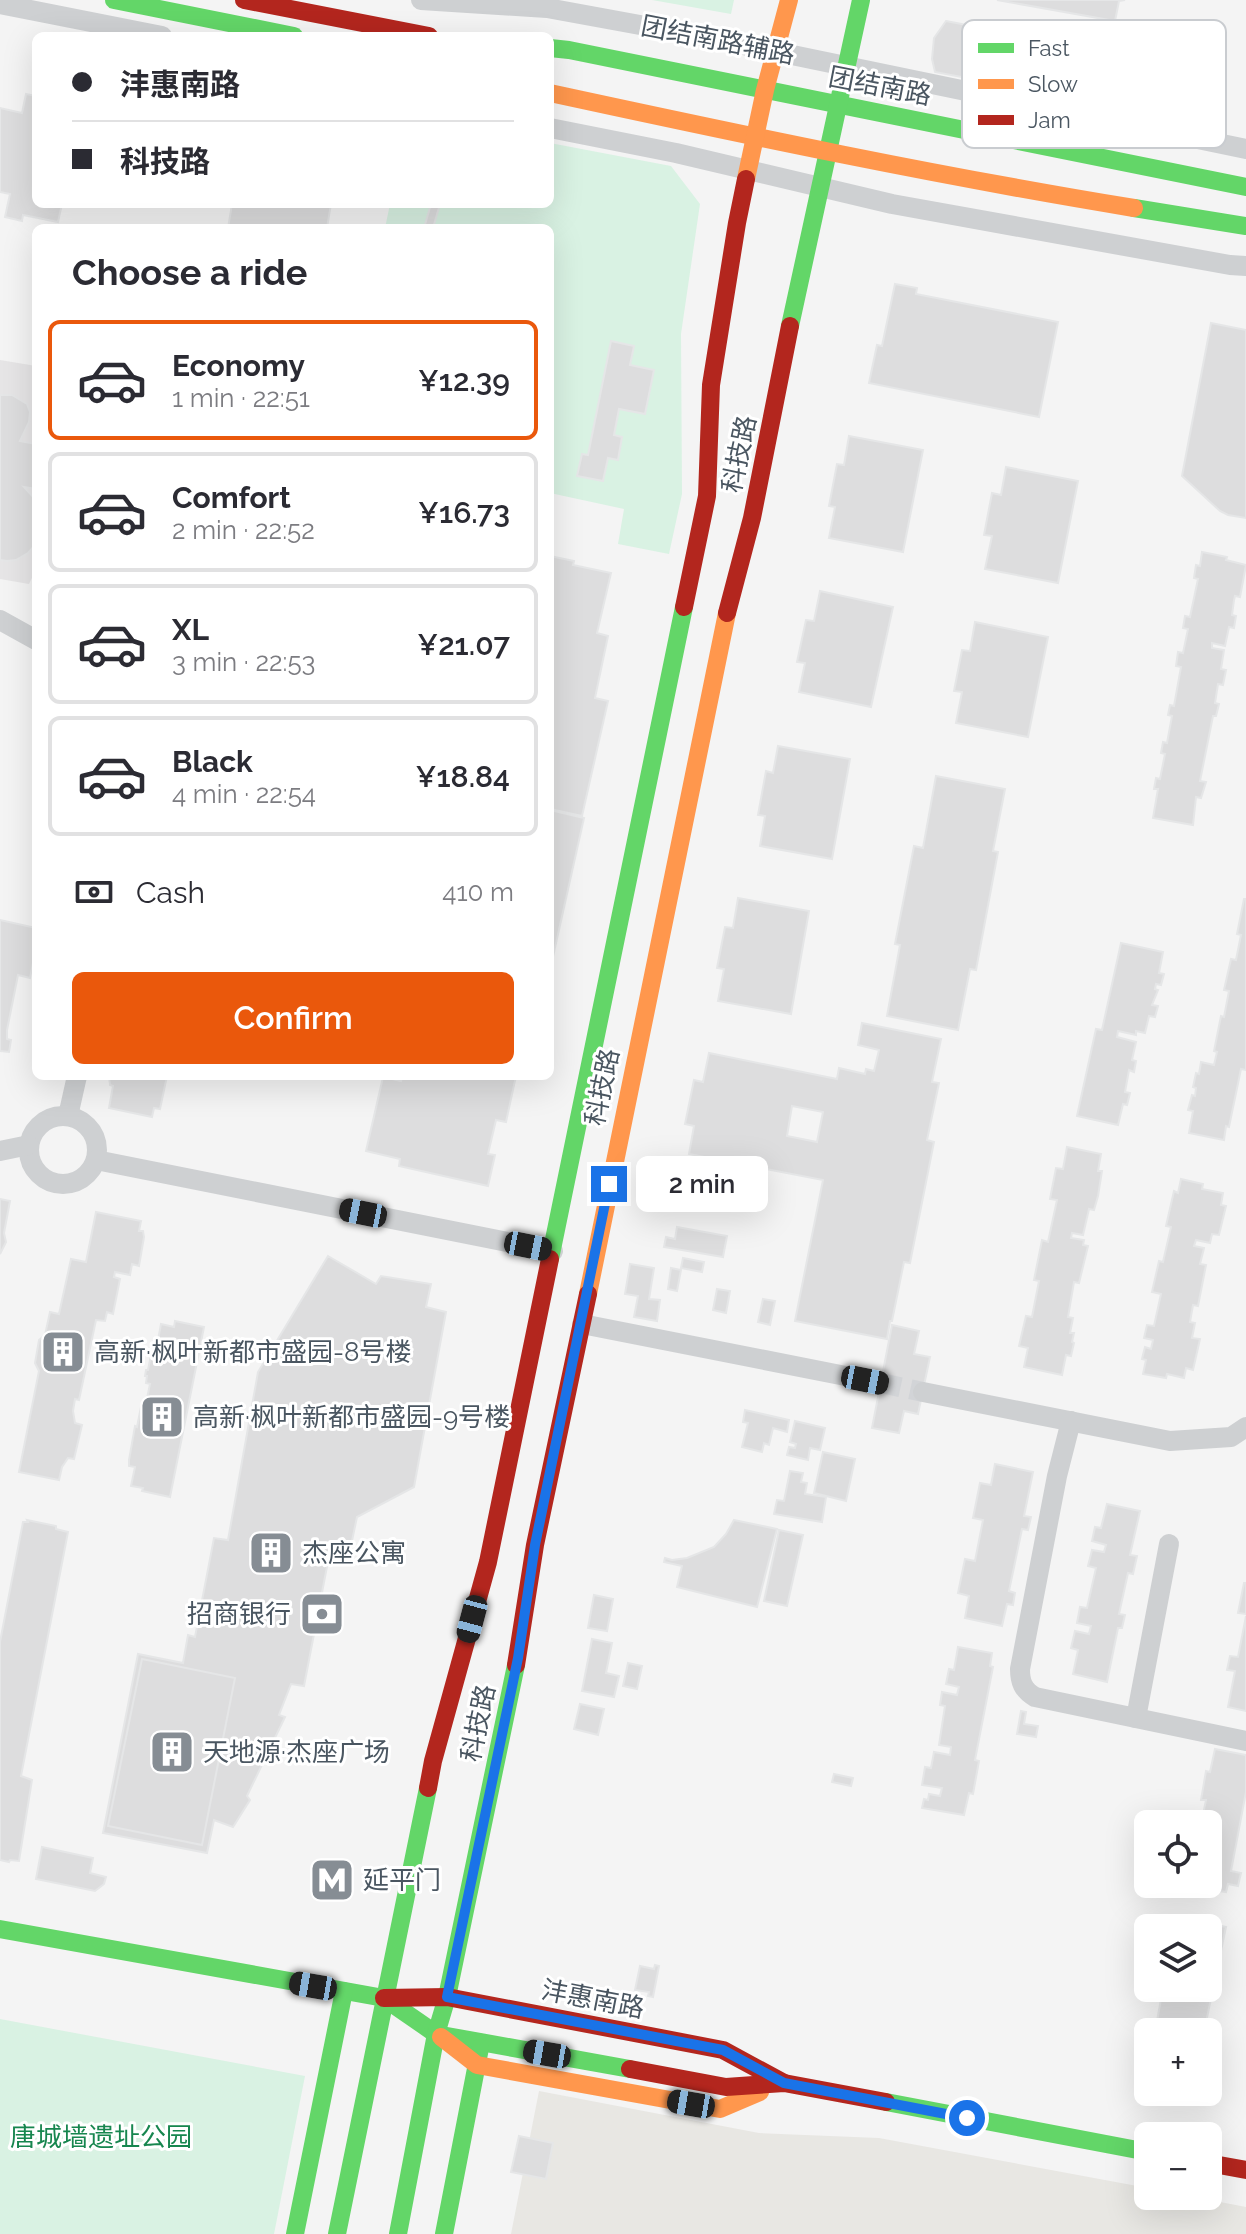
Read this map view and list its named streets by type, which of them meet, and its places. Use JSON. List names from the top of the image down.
{
  "streets": {
    "main road": ["团结南路", "科技路", "沣惠南路"],
    "street": ["团结南路辅路"]
  },
  "crossings": [
    ["团结南路辅路", "科技路"],
    ["团结南路", "科技路"],
    ["科技路", "沣惠南路"]
  ],
  "parks": ["唐城墙遗址公园"],
  "places": {
    "building": [
      "高新·枫叶新都市盛园-8号楼",
      "高新·枫叶新都市盛园-9号楼",
      "杰座公寓",
      "天地源·杰座广场"
    ],
    "bank": ["招商银行"],
    "metro station": ["延平门"]
  },
  "legend": ["Fast", "Slow", "Jam"],
  "page": {
    "banner": ["沣惠南路", "科技路"],
    "heading": "Choose a ride",
    "list": [
      {
        "name": "Economy",
        "note": "1 min · 22:51",
        "value": "¥12.39"
      },
      {
        "name": "Comfort",
        "note": "2 min · 22:52",
        "value": "¥16.73"
      },
      {
        "name": "XL",
        "note": "3 min · 22:53",
        "value": "¥21.07"
      },
      {
        "name": "Black",
        "note": "4 min · 22:54",
        "value": "¥18.84"
      }
    ],
    "pay": ["Cash", "410 m"],
    "buttons": "Confirm",
    "bubble": "2 min",
    "map_buttons": ["+", "−"]
  }
}
